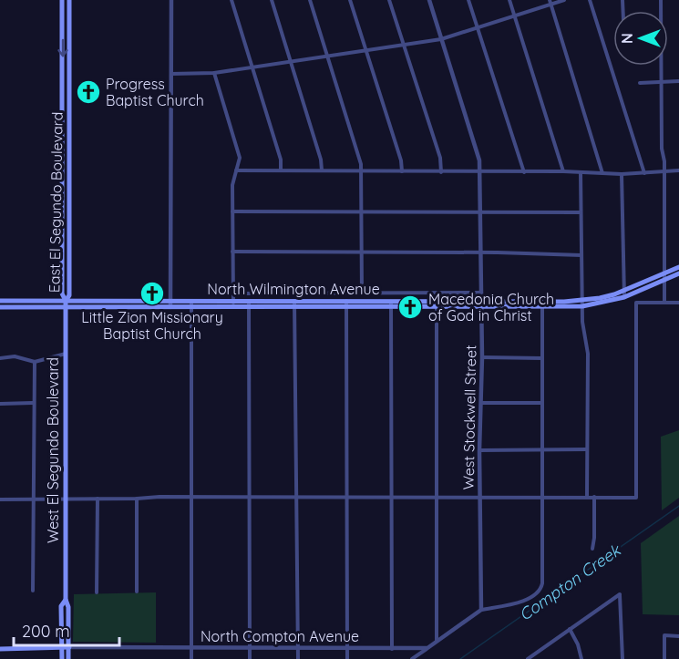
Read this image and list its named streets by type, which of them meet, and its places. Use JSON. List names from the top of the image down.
{
  "streets": {
    "main road": [
      "East El Segundo Boulevard",
      "North Wilmington Avenue",
      "West El Segundo Boulevard",
      "North Compton Avenue"
    ],
    "street": ["West Stockwell Street"]
  },
  "crossings": [
    ["East El Segundo Boulevard", "North Wilmington Avenue"],
    ["East El Segundo Boulevard", "West El Segundo Boulevard"],
    ["North Wilmington Avenue", "West Stockwell Street"],
    ["North Wilmington Avenue", "West El Segundo Boulevard"],
    ["West El Segundo Boulevard", "North Compton Avenue"]
  ],
  "water": ["Compton Creek"],
  "places": {
    "church": ["Progress Baptist Church", "Little Zion Missionary Baptist Church", "Macedonia Church of God in Christ"]
  },
  "scale_bar": "200 m",
  "north": "left"
}
